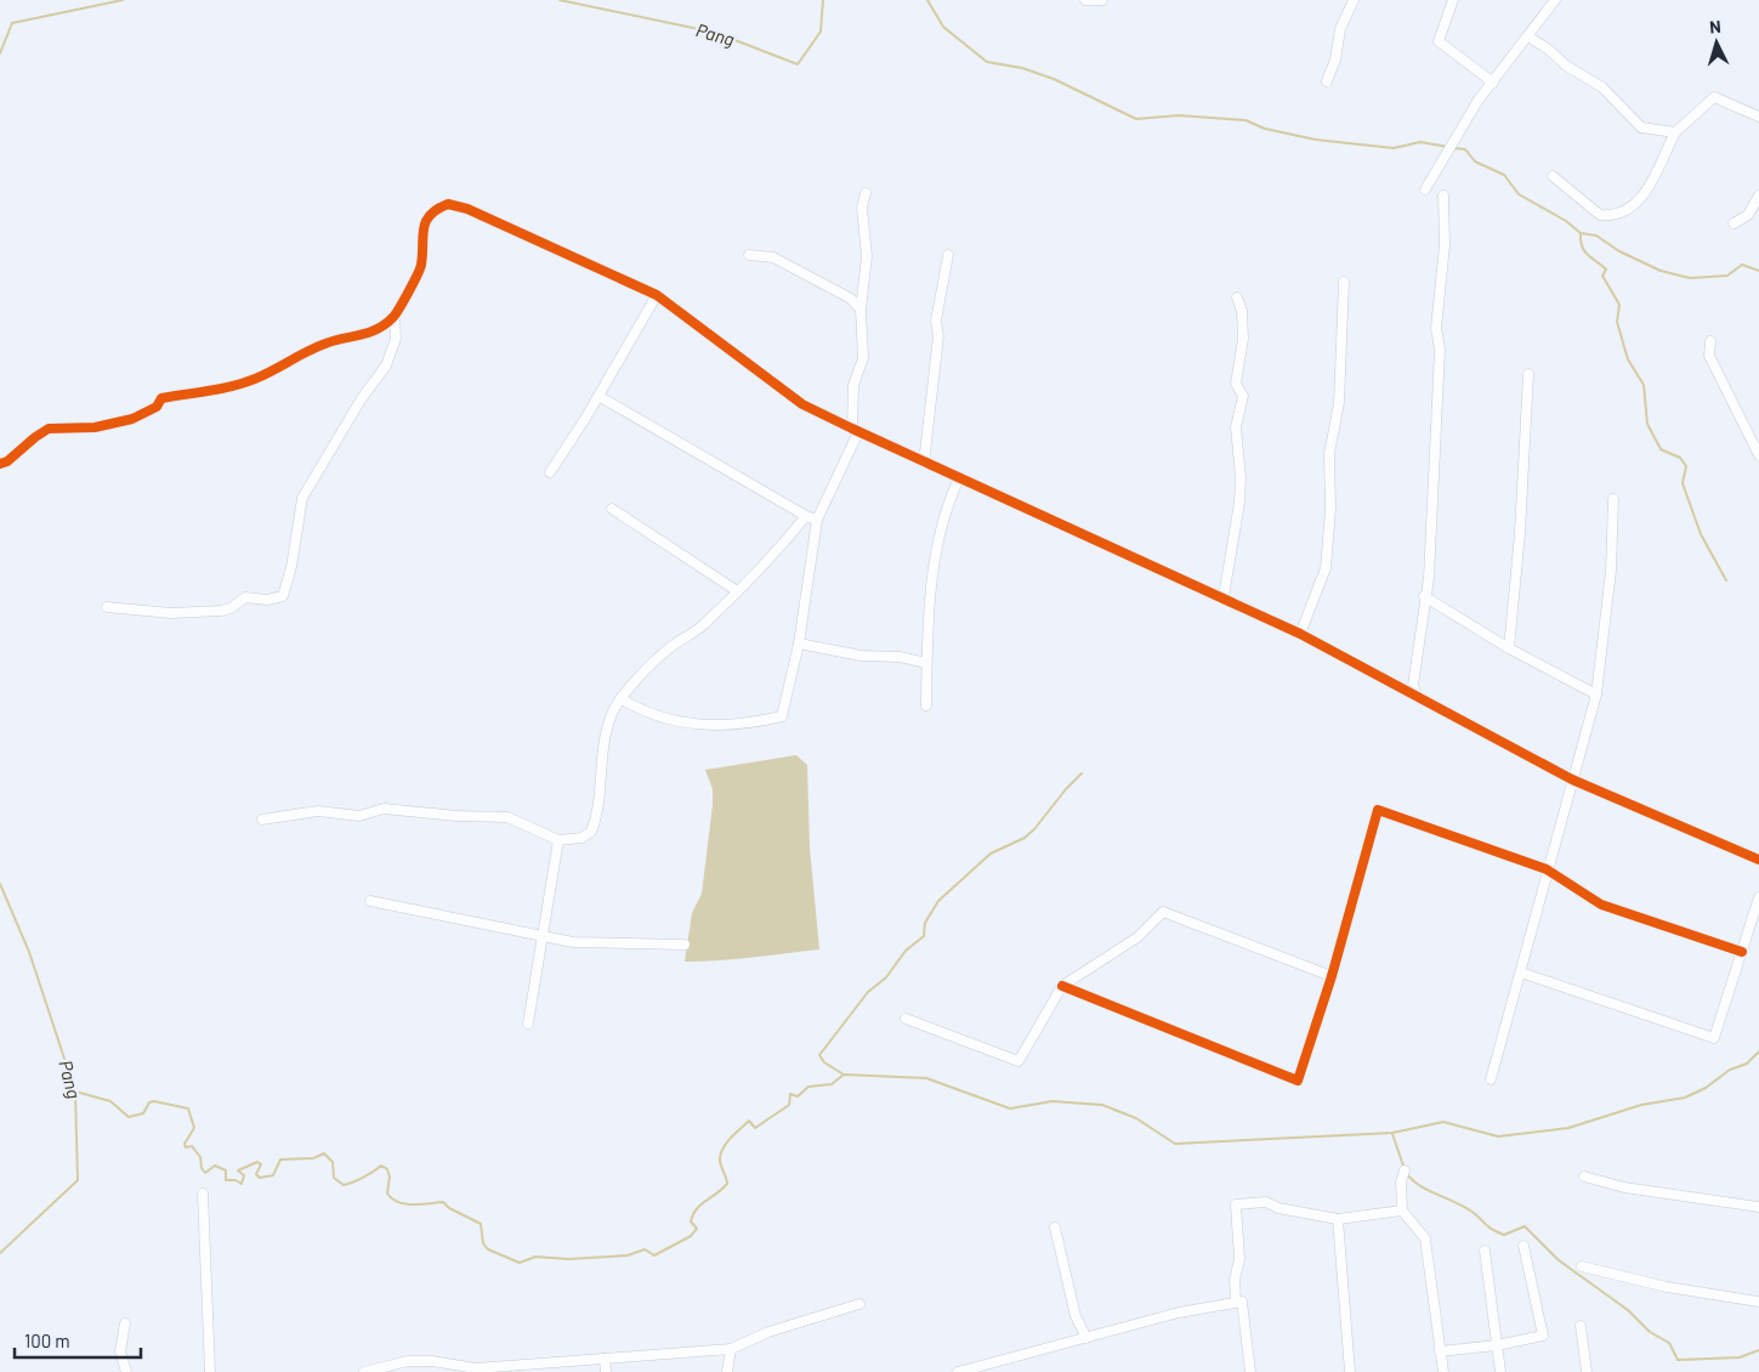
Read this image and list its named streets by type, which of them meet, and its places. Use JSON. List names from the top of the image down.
{
  "water": ["Pang"],
  "scale_bar": "100 m",
  "north": "top"
}
